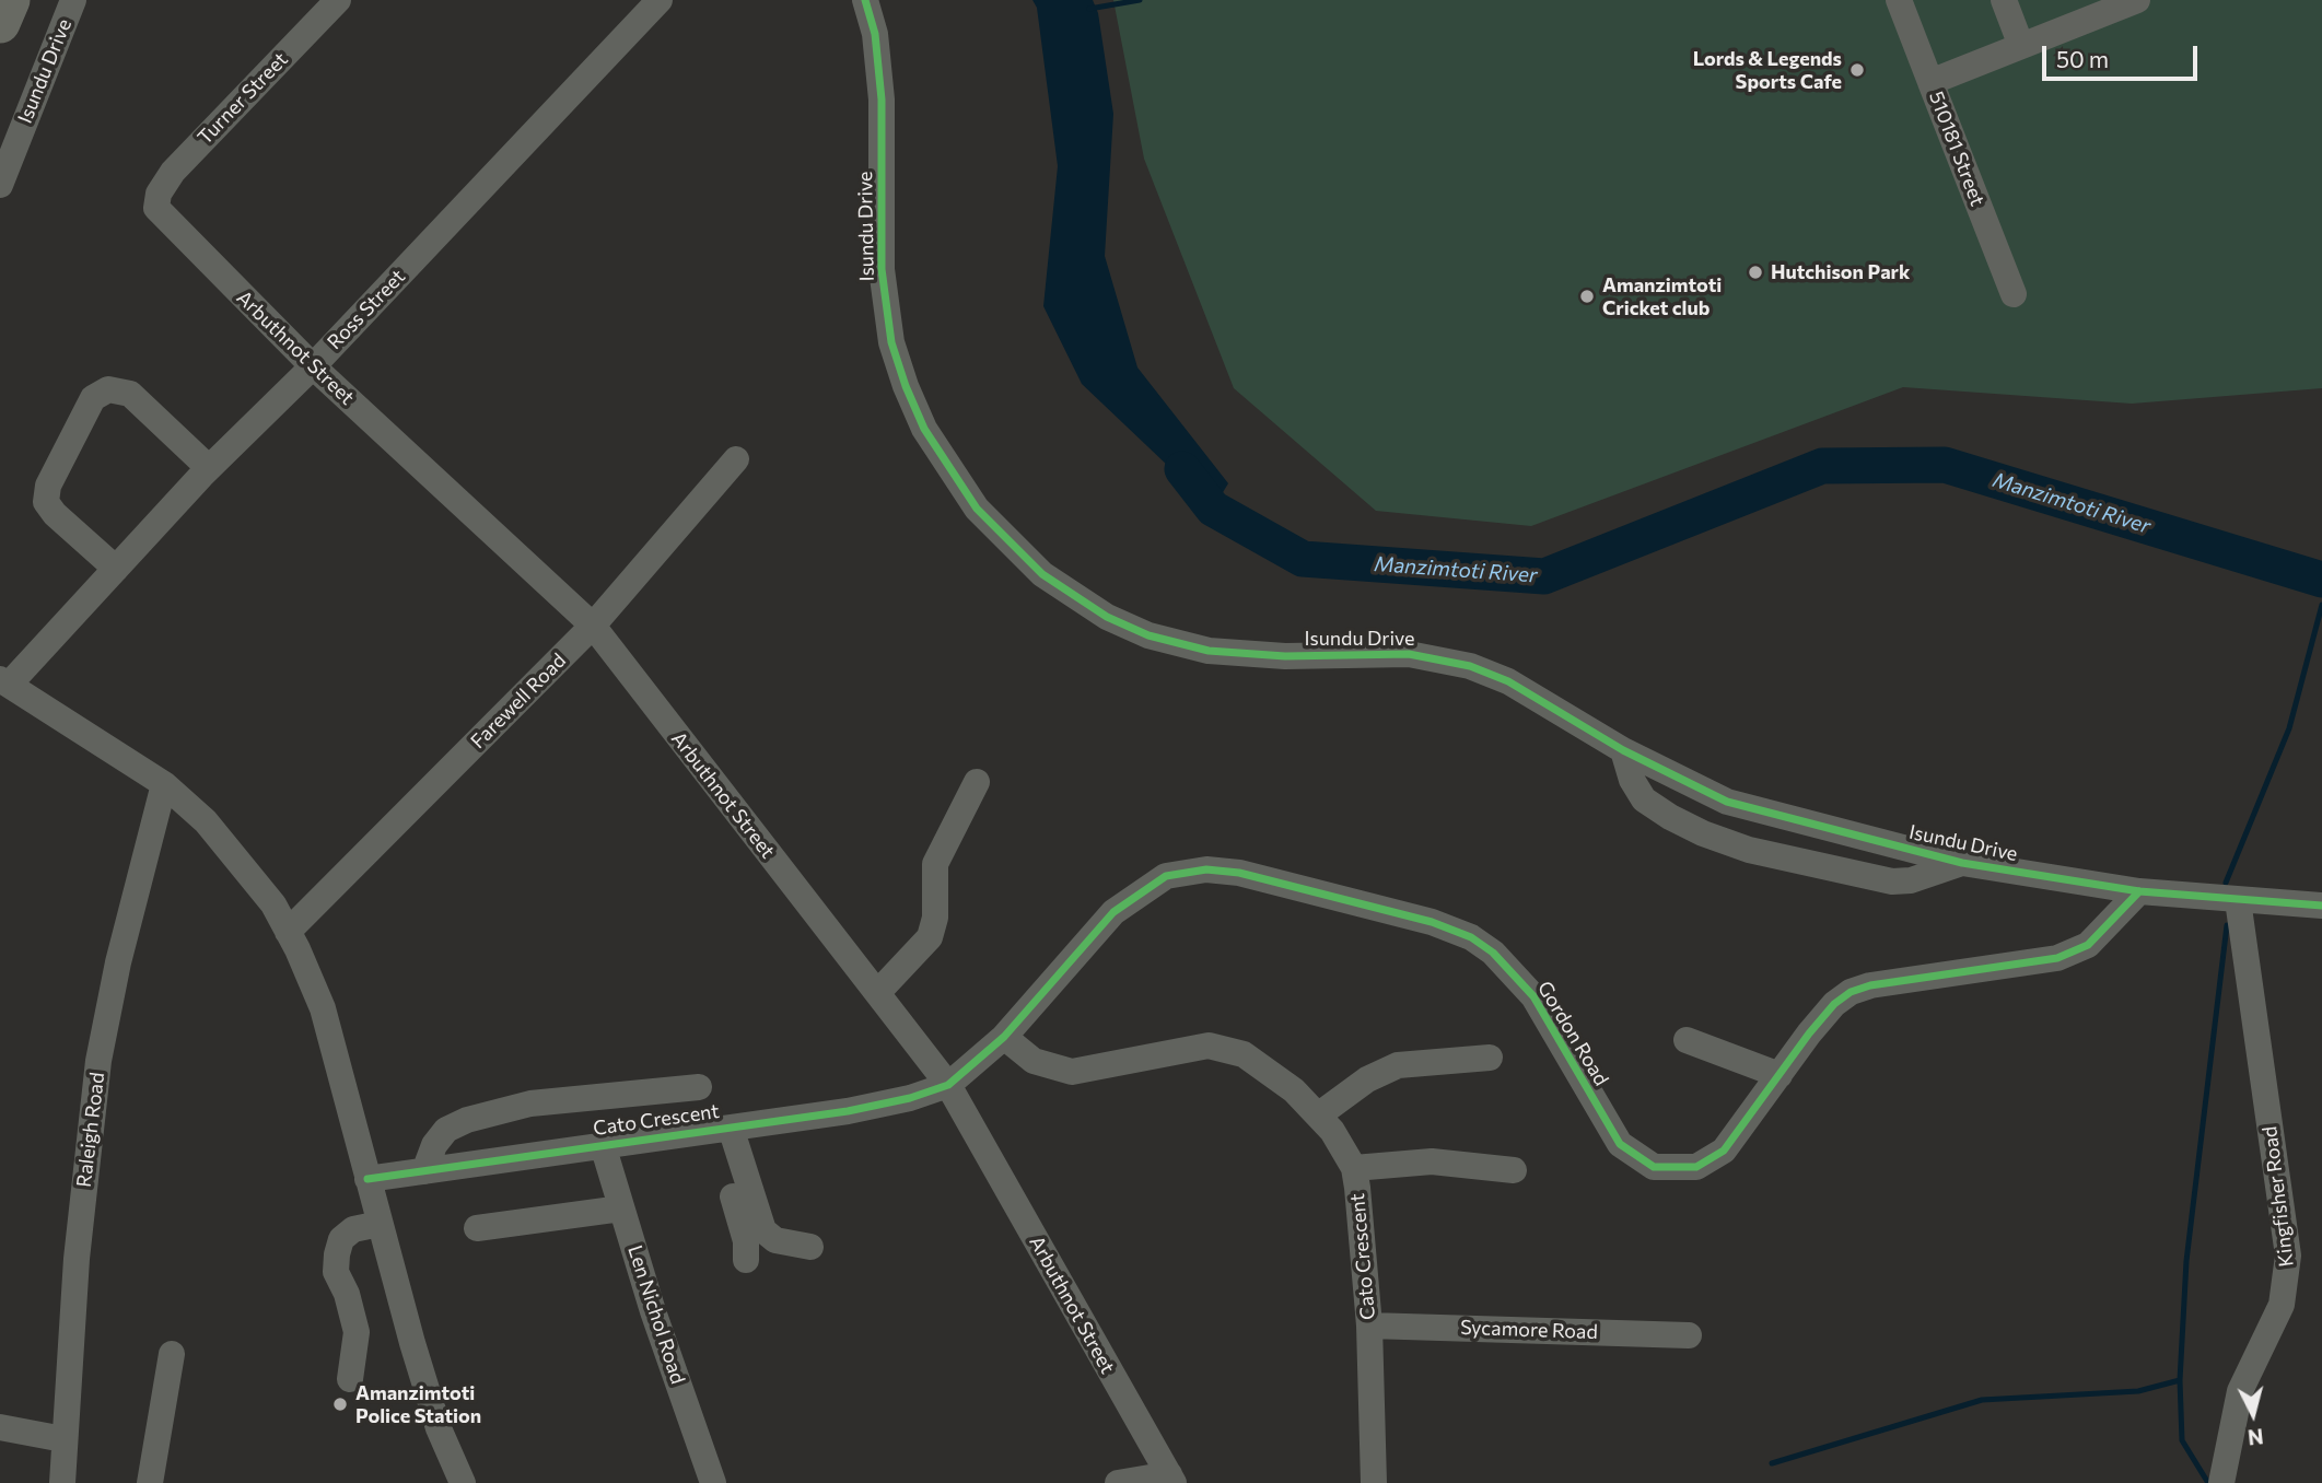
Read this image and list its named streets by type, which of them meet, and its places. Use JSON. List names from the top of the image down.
{
  "streets": {
    "street": [
      "Isundu Drive",
      "Turner Street",
      "510181 Street",
      "Ross Street",
      "Arbuthnot Street",
      "Farewell Road",
      "Gordon Road",
      "Cato Crescent",
      "Raleigh Road",
      "Kingfisher Road",
      "Len Nichol Road",
      "Sycamore Road"
    ]
  },
  "crossings": [
    ["Isundu Drive", "Gordon Road"],
    ["Isundu Drive", "Kingfisher Road"],
    ["Turner Street", "Arbuthnot Street"],
    ["Ross Street", "Arbuthnot Street"],
    ["Arbuthnot Street", "Farewell Road"],
    ["Arbuthnot Street", "Gordon Road"],
    ["Arbuthnot Street", "Cato Crescent"],
    ["Gordon Road", "Cato Crescent"],
    ["Cato Crescent", "Len Nichol Road"],
    ["Cato Crescent", "Sycamore Road"]
  ],
  "water": ["Manzimtoti River"],
  "places": [
    "Lords & Legends Sports Cafe",
    "Hutchison Park",
    "Amanzimtoti Cricket club",
    "Amanzimtoti Police Station"
  ],
  "scale_bar": "50 m",
  "north": "bottom"
}
